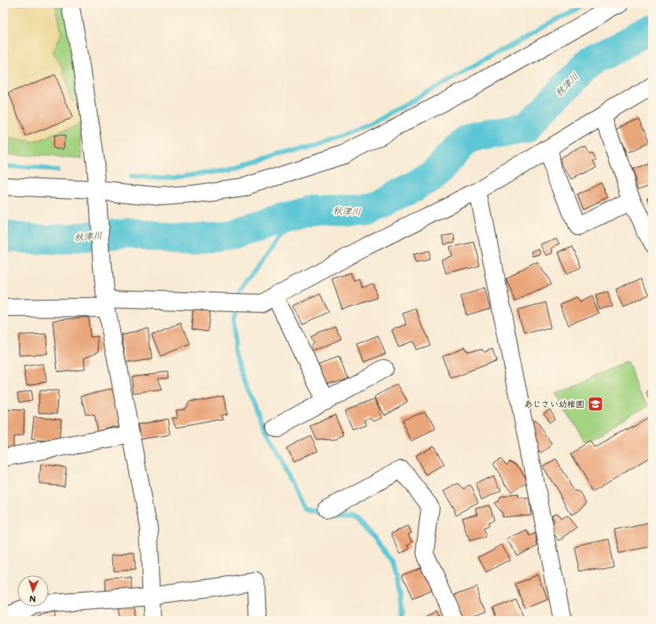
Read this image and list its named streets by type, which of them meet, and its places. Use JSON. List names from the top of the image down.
{
  "water": ["秋津川"],
  "places": {
    "school or university": ["あじさい幼稚園"]
  },
  "north": "bottom"
}
